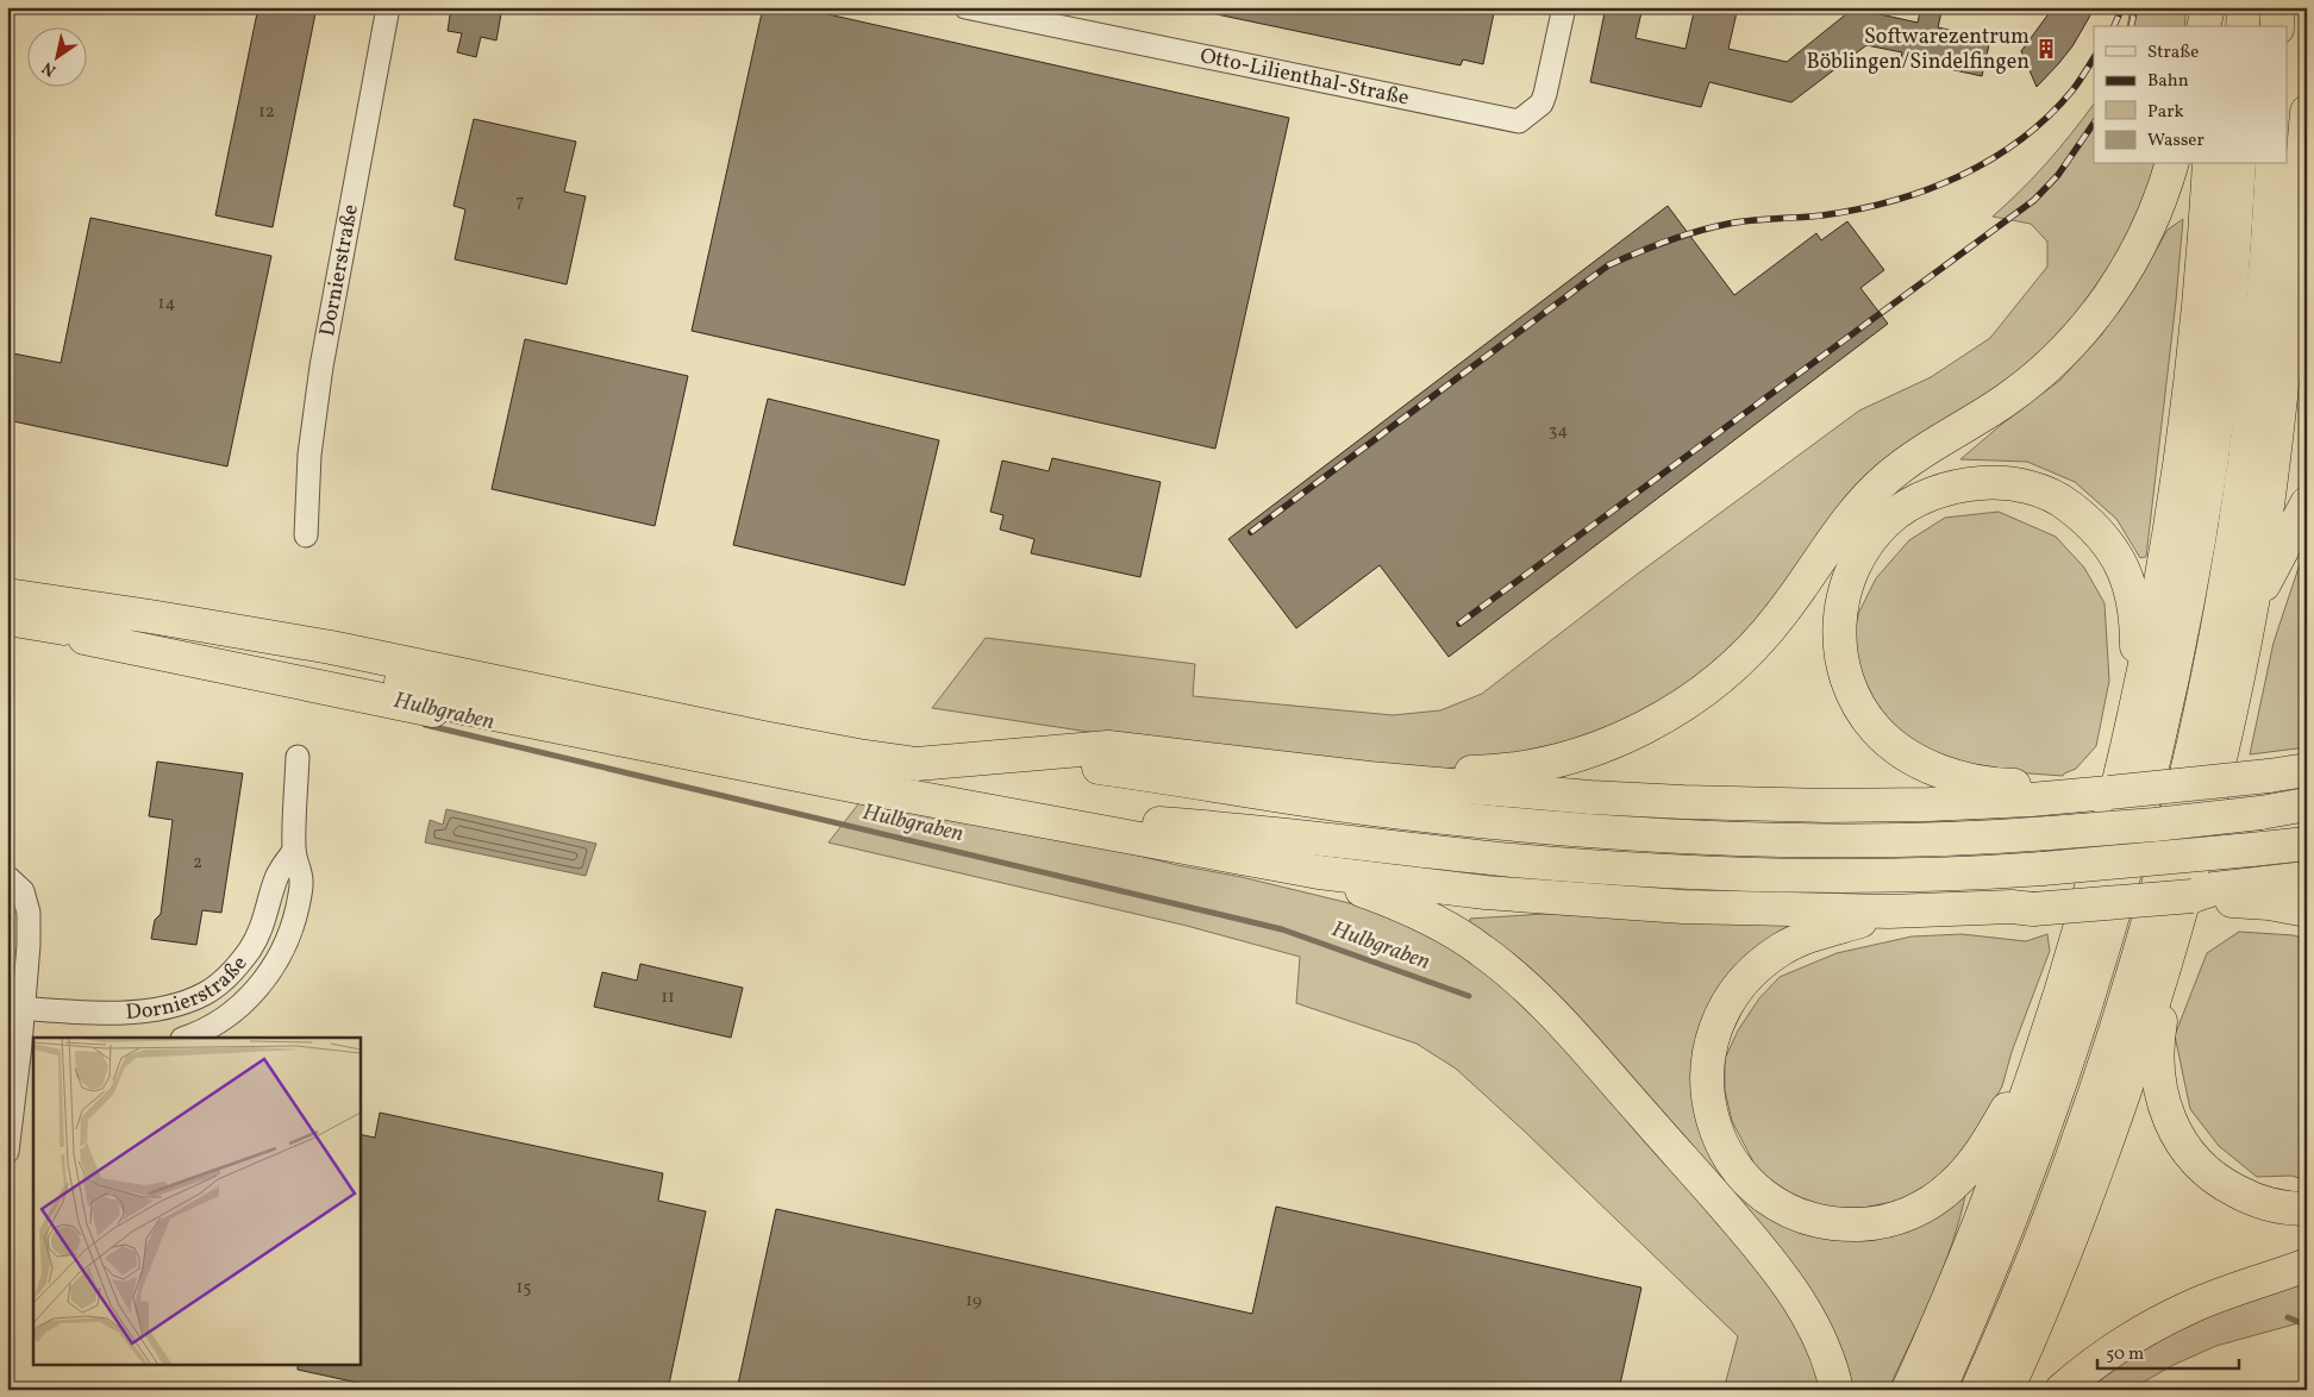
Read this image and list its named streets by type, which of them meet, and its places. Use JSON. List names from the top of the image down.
{
  "streets": {
    "street": ["Otto-Lilienthal-Straße", "Dornierstraße"]
  },
  "water": ["Hulbgraben"],
  "places": {
    "building": ["Softwarezentrum Böblingen/Sindelfingen"]
  },
  "house_numbers": [
    "12",
    "7",
    "14",
    "34",
    "2",
    "11",
    "15",
    "19"
  ],
  "legend": [
    "Straße",
    "Bahn",
    "Park",
    "Wasser"
  ],
  "scale_bar": "50 m",
  "north": "bottom left"
}
